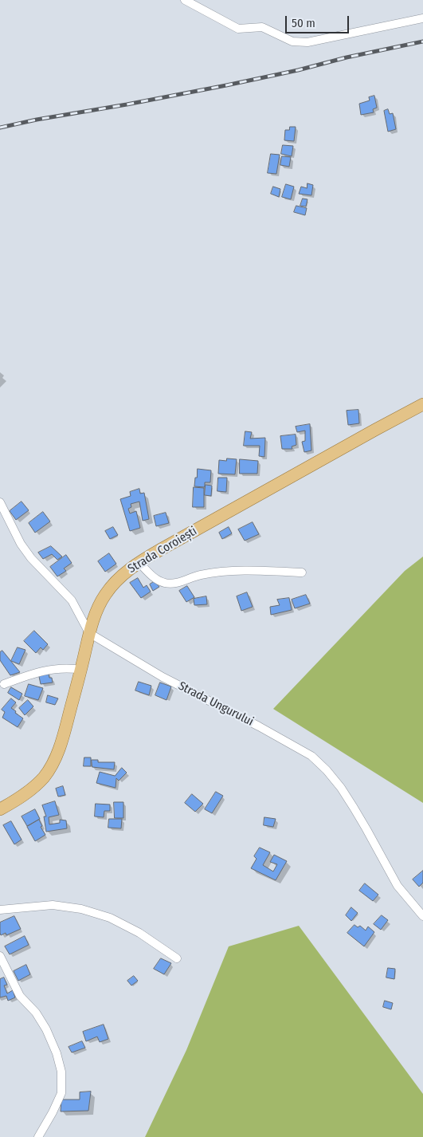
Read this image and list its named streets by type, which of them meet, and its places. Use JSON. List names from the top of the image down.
{
  "streets": {
    "main road": ["Strada Coroiești"],
    "street": ["Strada Ungurului"]
  },
  "crossings": [
    ["Strada Coroiești", "Strada Ungurului"]
  ],
  "scale_bar": "50 m"
}
